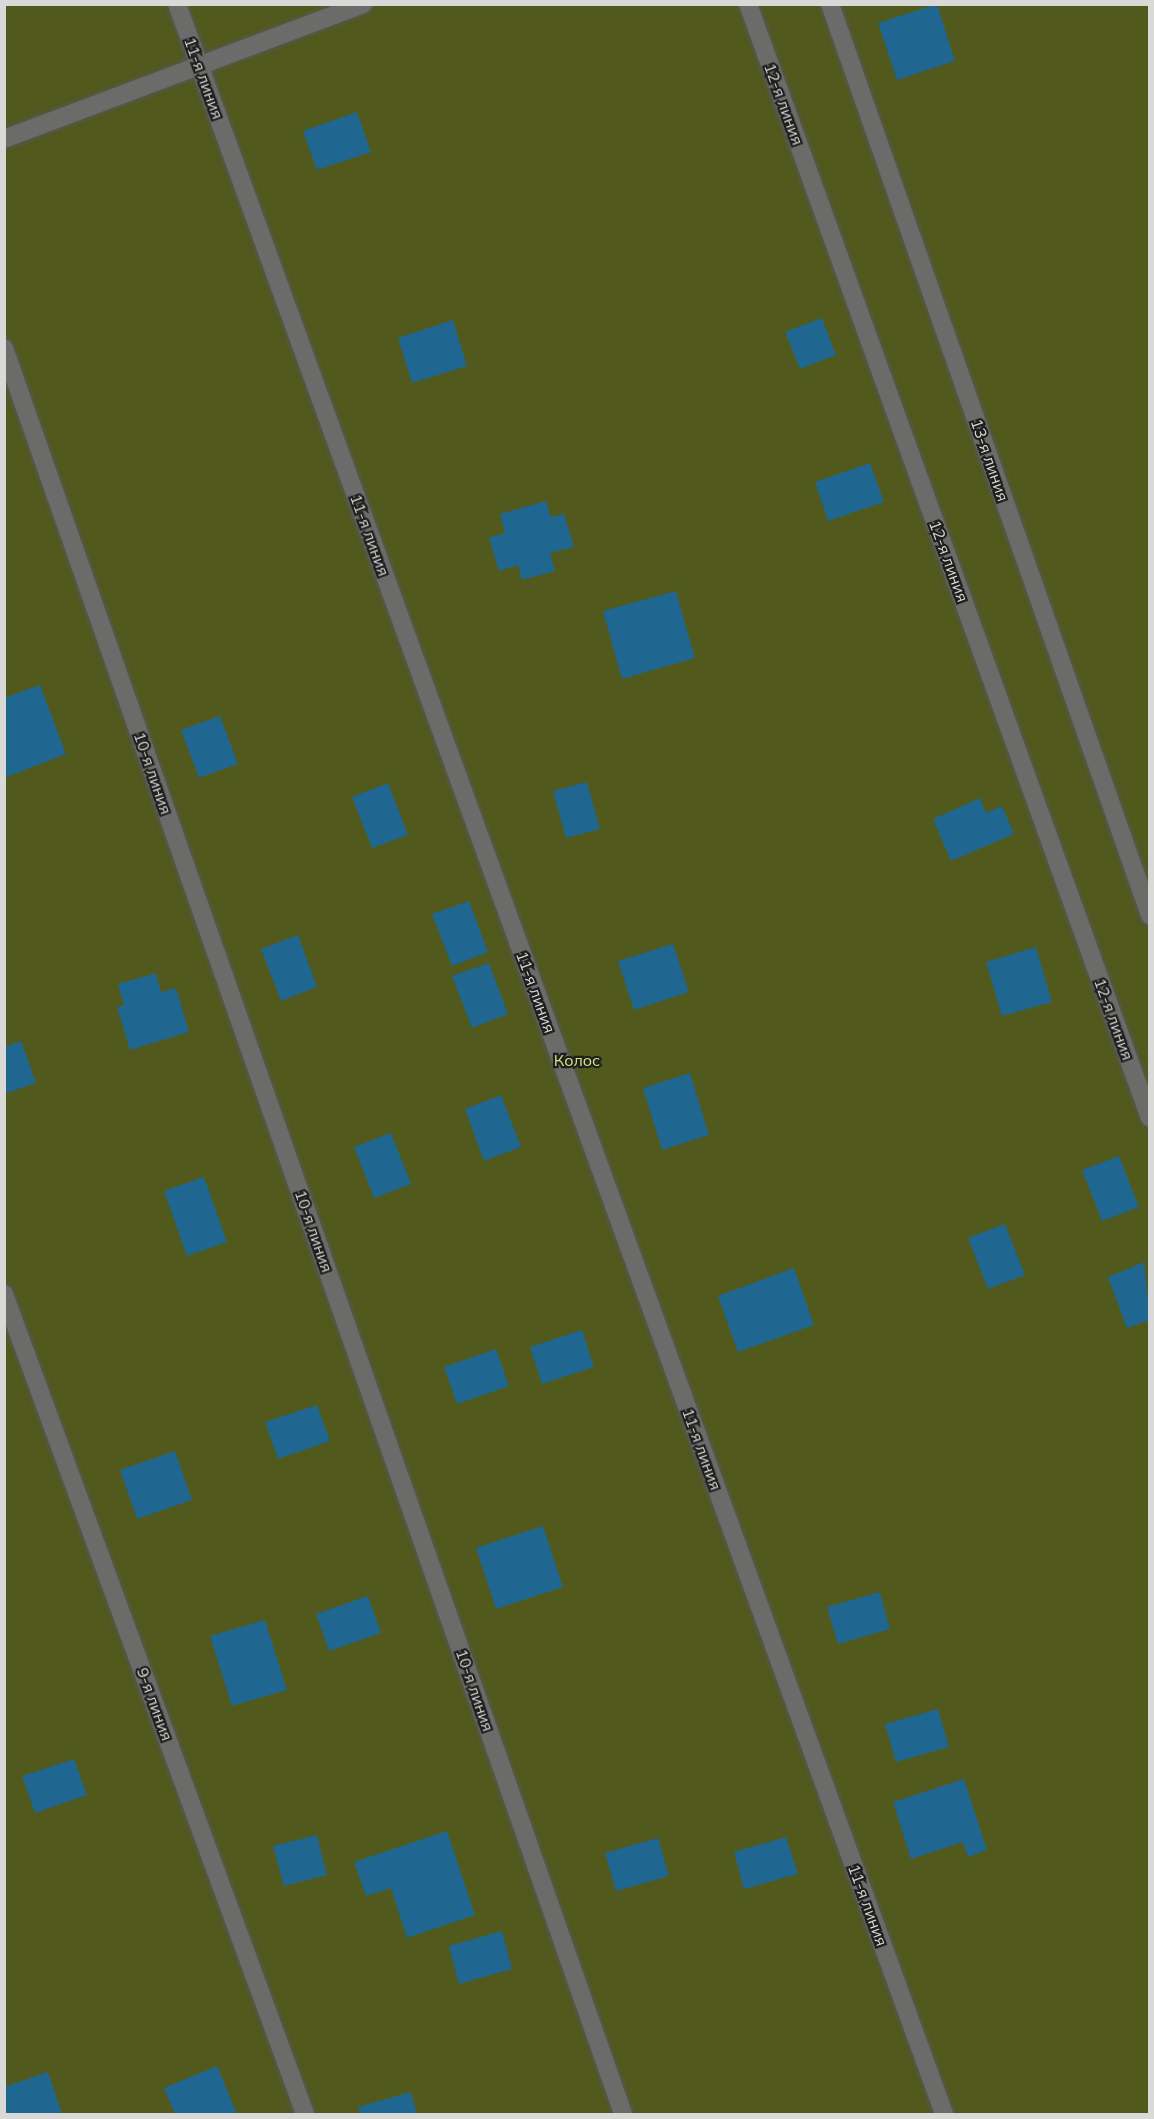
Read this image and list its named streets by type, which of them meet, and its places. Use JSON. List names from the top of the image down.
{
  "streets": {
    "lane": [
      "11-я линия",
      "12-я линия",
      "13-я линия",
      "10-я линия",
      "9-я линия"
    ]
  },
  "parks": ["Колос"]
}
